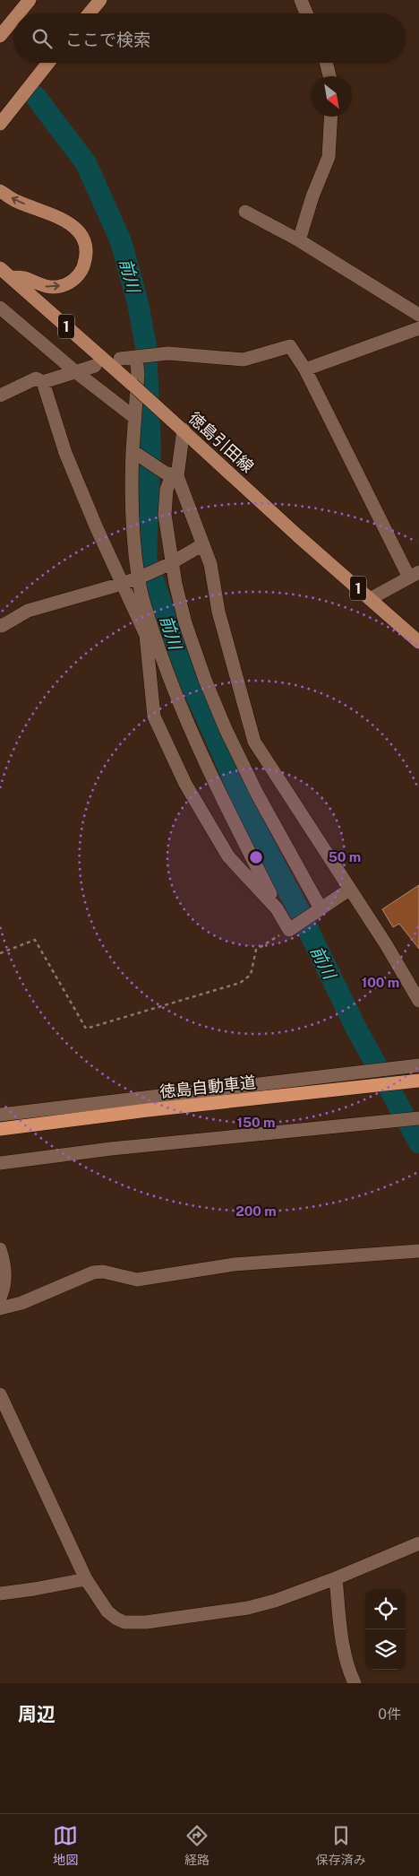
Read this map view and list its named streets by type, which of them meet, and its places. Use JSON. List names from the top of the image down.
{
  "streets": {
    "highway": ["徳島自動車道"],
    "main road": ["1", "徳島引田線"]
  },
  "water": ["前川"],
  "north": "bottom right",
  "page": {
    "search": "ここで検索",
    "heading": ["周辺", "0件"],
    "nav": ["地図", "経路", "保存済み"]
  },
  "rings": [
    "50 m",
    "100 m",
    "150 m",
    "200 m"
  ]
}
